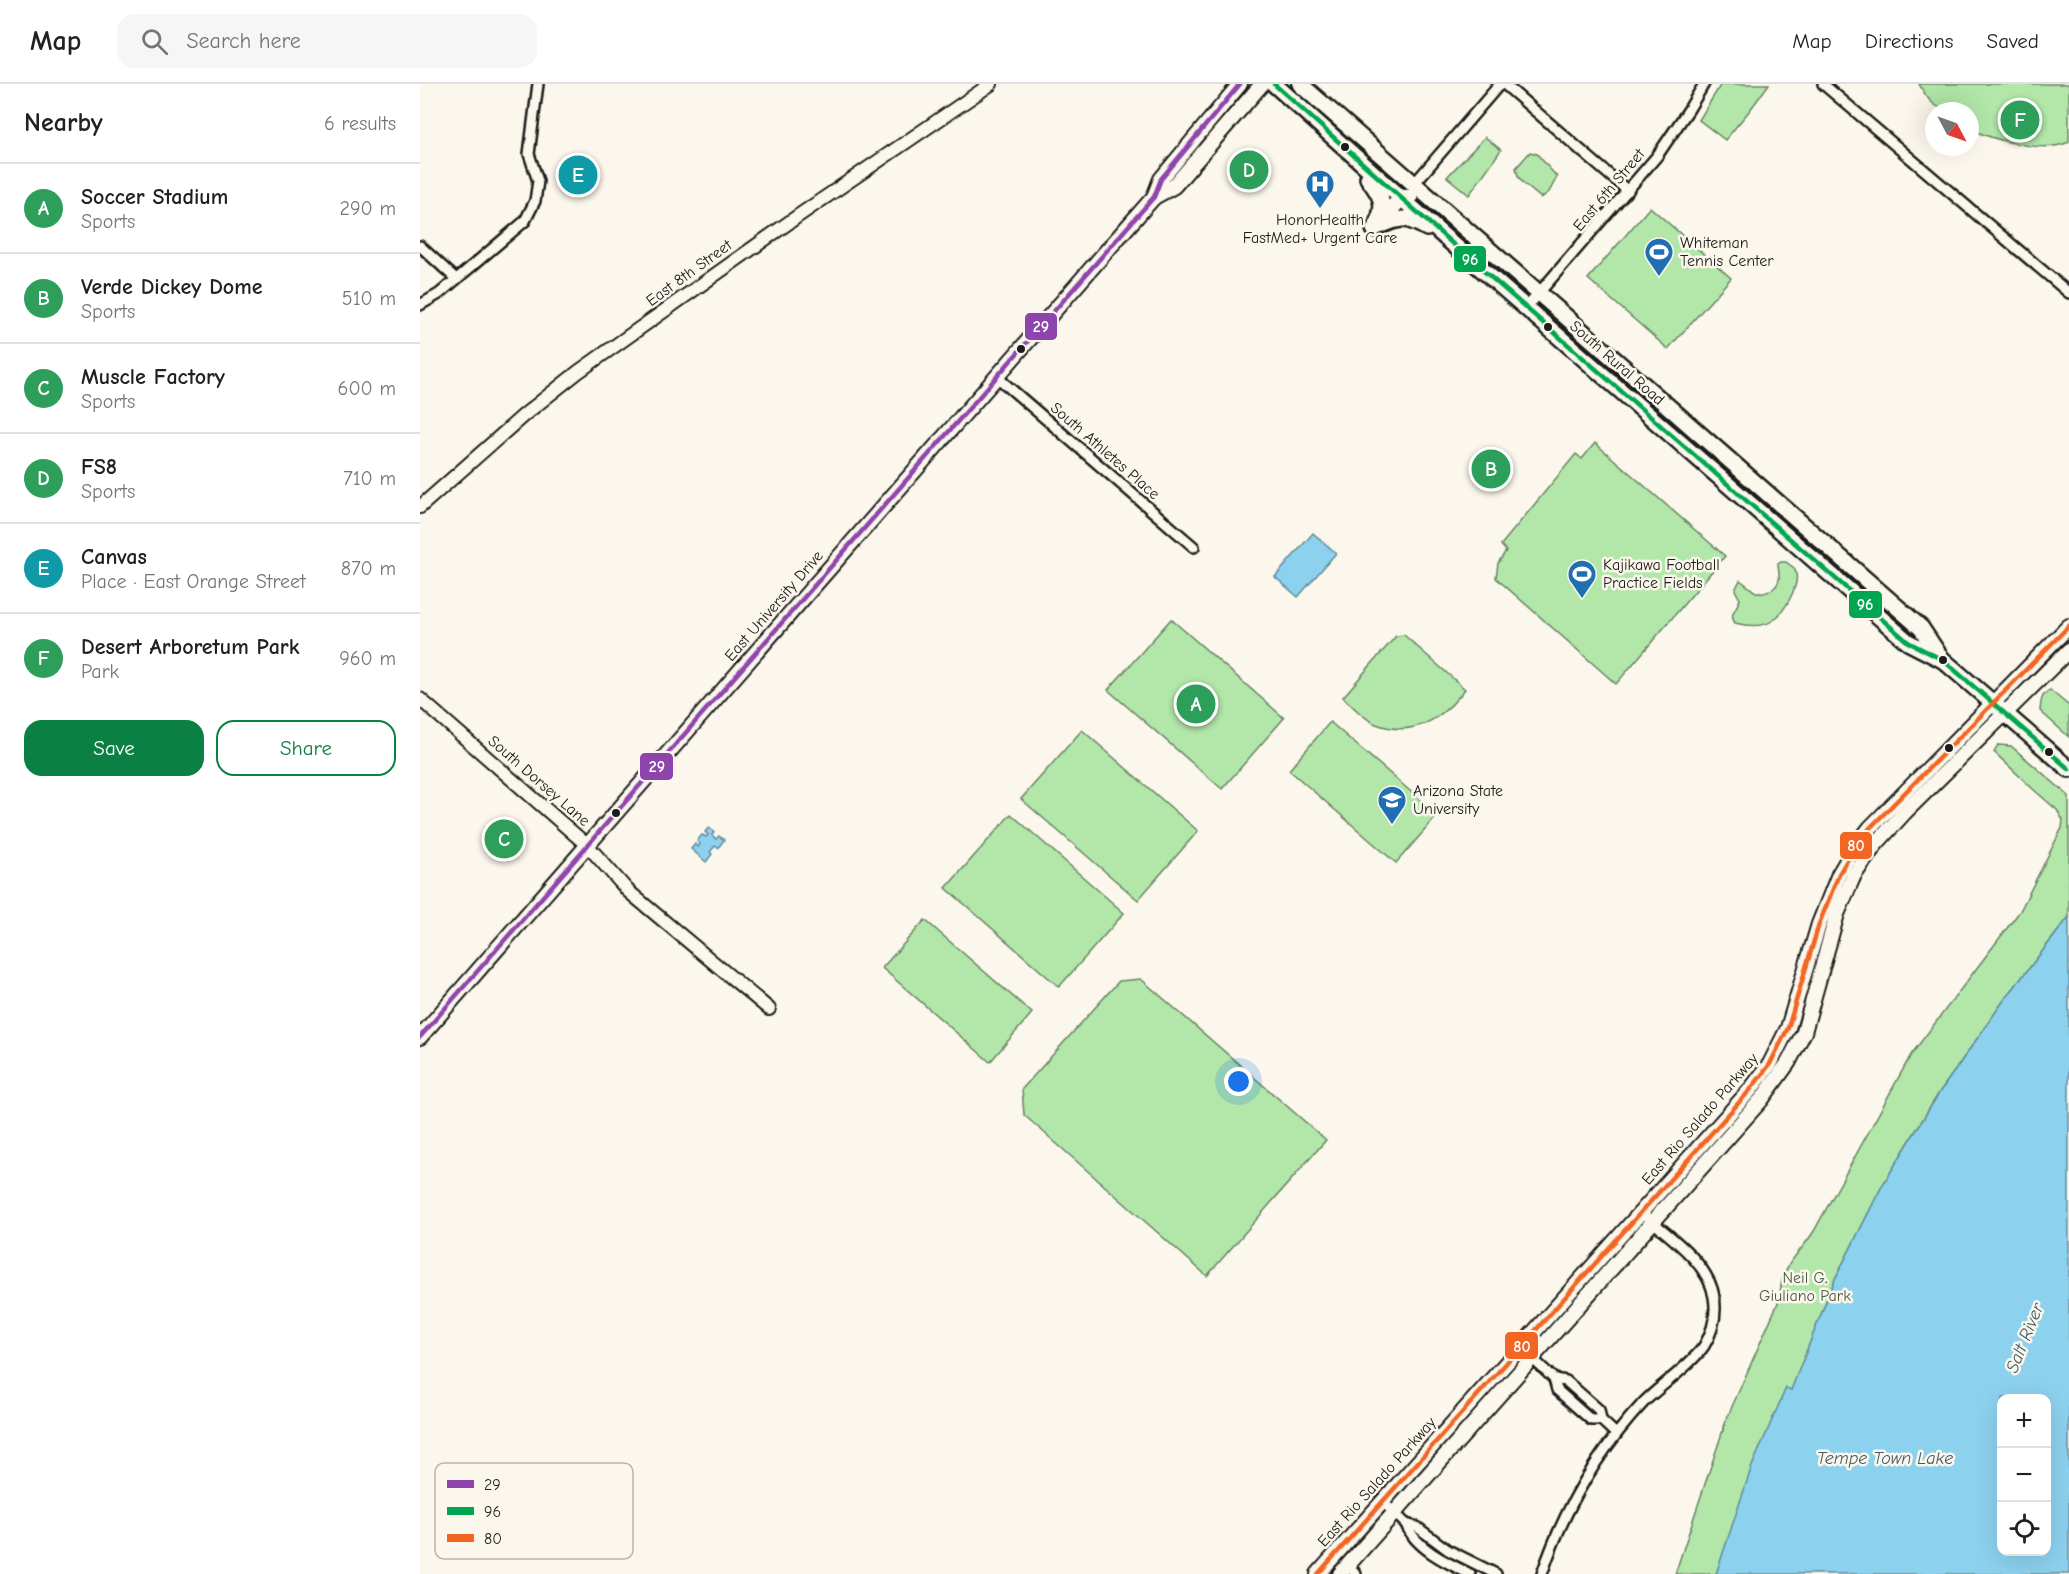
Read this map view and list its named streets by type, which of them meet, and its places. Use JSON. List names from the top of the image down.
{
  "streets": {
    "main road": ["South Rural Road", "East University Drive", "East Rio Salado Parkway"],
    "street": [
      "East 6th Street",
      "East 8th Street",
      "South Athletes Place",
      "South Dorsey Lane"
    ]
  },
  "crossings": [
    ["East 6th Street", "South Rural Road"],
    ["South Rural Road", "East Rio Salado Parkway"],
    ["South Athletes Place", "East University Drive"],
    ["East University Drive", "South Dorsey Lane"]
  ],
  "water": ["Salt River", "Tempe Town Lake"],
  "parks": ["Neil G. Giuliano Park"],
  "places": {
    "hospital": ["HonorHealth FastMed+ Urgent Care"],
    "sports": ["Whiteman Tennis Center", "Kajikawa Football Practice Fields"],
    "school or university": ["Arizona State University"]
  },
  "lines": ["transit line 29", "transit line 96", "transit line 80"],
  "legend": ["29", "96", "80"],
  "north": "bottom right",
  "page": {
    "header": "Map",
    "search": "Search here",
    "nav": ["Map", "Directions", "Saved"],
    "heading": ["Nearby", "6 results"],
    "pins": [
      "F",
      "D",
      "E",
      "B",
      "A",
      "C"
    ],
    "list": [
      {
        "mark": "A",
        "name": "Soccer Stadium",
        "note": "Sports",
        "value": "290 m"
      },
      {
        "mark": "B",
        "name": "Verde Dickey Dome",
        "note": "Sports",
        "value": "510 m"
      },
      {
        "mark": "C",
        "name": "Muscle Factory",
        "note": "Sports",
        "value": "600 m"
      },
      {
        "mark": "D",
        "name": "FS8",
        "note": "Sports",
        "value": "710 m"
      },
      {
        "mark": "E",
        "name": "Canvas",
        "note": "Place · East Orange Street",
        "value": "870 m"
      },
      {
        "mark": "F",
        "name": "Desert Arboretum Park",
        "note": "Park",
        "value": "960 m"
      }
    ],
    "buttons": ["Save", "Share"],
    "map_buttons": ["+", "−"]
  }
}
